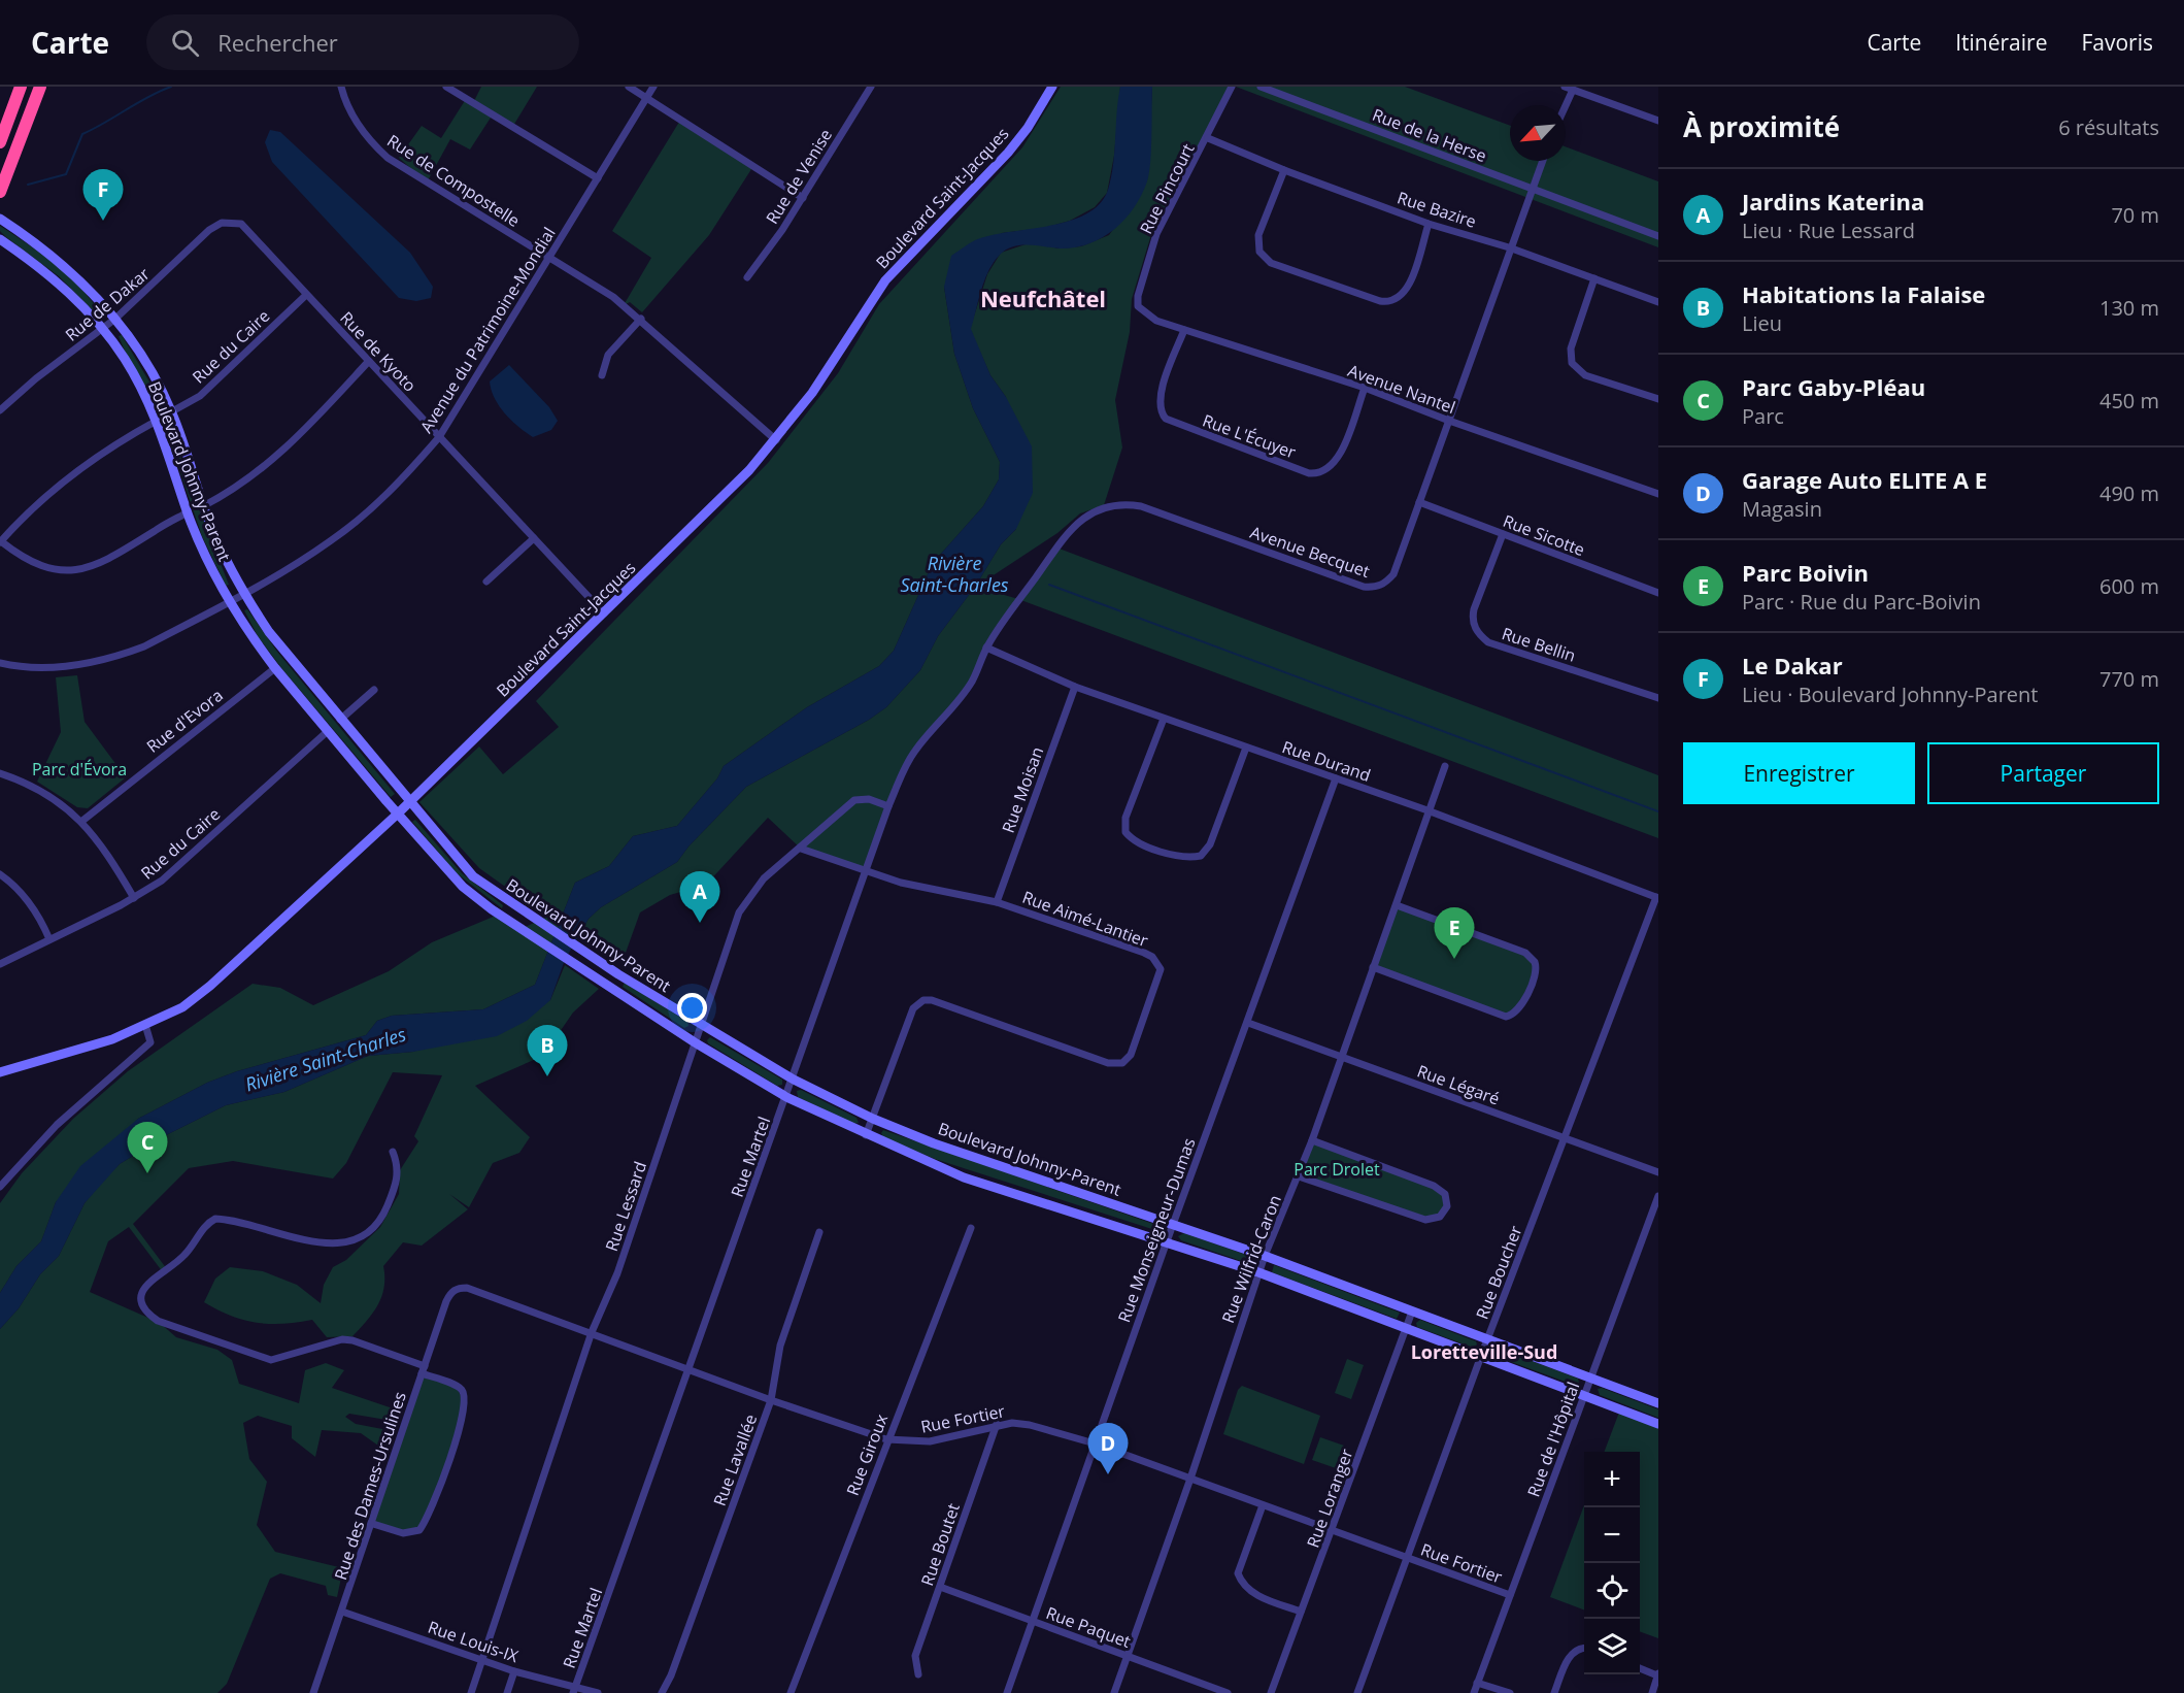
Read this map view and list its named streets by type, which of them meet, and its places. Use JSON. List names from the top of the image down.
{
  "streets": {
    "street": [
      "Rue de la Herse",
      "Rue de Venise",
      "Rue de Compostelle",
      "Rue Pincourt",
      "Boulevard Saint-Jacques",
      "Rue Bazire",
      "Rue de Dakar",
      "Avenue du Patrimoine-Mondial",
      "Rue du Caire",
      "Rue de Kyoto",
      "Avenue Nantel",
      "Rue L'Écuyer",
      "Boulevard Johnny-Parent",
      "Rue Sicotte",
      "Avenue Becquet",
      "Rue Bellin",
      "Rue d'Evora",
      "Rue Durand",
      "Rue Moisan",
      "Rue Aimé-Lantier",
      "Rue Légaré",
      "Rue Martel",
      "Rue Lessard",
      "Rue Monseigneur-Dumas",
      "Rue Wilfrid-Caron",
      "Rue Boucher",
      "Rue Fortier",
      "Rue de l'Hôpital",
      "Rue Giroux",
      "Rue Lavallée",
      "Rue des Dames-Ursulines",
      "Rue Loranger",
      "Rue Boutet",
      "Rue Paquet",
      "Rue Louis-IX"
    ]
  },
  "crossings": [
    ["Rue de la Herse", "Avenue Becquet"],
    ["Rue de Compostelle", "Boulevard Saint-Jacques"],
    ["Rue de Compostelle", "Avenue du Patrimoine-Mondial"],
    ["Rue Pincourt", "Rue Bazire"],
    ["Rue Pincourt", "Avenue Nantel"],
    ["Boulevard Saint-Jacques", "Rue de Kyoto"],
    ["Boulevard Saint-Jacques", "Boulevard Johnny-Parent"],
    ["Rue Bazire", "Avenue Becquet"],
    ["Rue de Dakar", "Rue de Kyoto"],
    ["Rue de Dakar", "Boulevard Johnny-Parent"],
    ["Avenue du Patrimoine-Mondial", "Rue de Kyoto"],
    ["Avenue du Patrimoine-Mondial", "Boulevard Johnny-Parent"],
    ["Rue du Caire", "Rue de Kyoto"],
    ["Rue du Caire", "Boulevard Johnny-Parent"],
    ["Avenue Nantel", "Rue L'Écuyer"],
    ["Avenue Nantel", "Avenue Becquet"],
    ["Boulevard Johnny-Parent", "Rue d'Evora"],
    ["Boulevard Johnny-Parent", "Rue Aimé-Lantier"],
    ["Boulevard Johnny-Parent", "Rue Martel"],
    ["Boulevard Johnny-Parent", "Rue Lessard"],
    ["Boulevard Johnny-Parent", "Rue Monseigneur-Dumas"],
    ["Boulevard Johnny-Parent", "Rue Wilfrid-Caron"],
    ["Boulevard Johnny-Parent", "Rue Boucher"],
    ["Boulevard Johnny-Parent", "Rue de l'Hôpital"],
    ["Boulevard Johnny-Parent", "Rue Loranger"],
    ["Rue Sicotte", "Avenue Becquet"],
    ["Rue Sicotte", "Rue Bellin"],
    ["Avenue Becquet", "Rue Durand"],
    ["Avenue Becquet", "Rue Martel"],
    ["Rue Durand", "Rue Moisan"],
    ["Rue Durand", "Rue Martel"],
    ["Rue Durand", "Rue Monseigneur-Dumas"],
    ["Rue Durand", "Rue Wilfrid-Caron"],
    ["Rue Durand", "Rue Boucher"],
    ["Rue Moisan", "Rue Aimé-Lantier"],
    ["Rue Aimé-Lantier", "Rue Martel"],
    ["Rue Aimé-Lantier", "Rue Lessard"],
    ["Rue Légaré", "Rue Monseigneur-Dumas"],
    ["Rue Légaré", "Rue Wilfrid-Caron"],
    ["Rue Légaré", "Rue Boucher"],
    ["Rue Martel", "Rue Lessard"],
    ["Rue Martel", "Rue Fortier"],
    ["Rue Martel", "Rue Louis-IX"],
    ["Rue Lessard", "Rue Fortier"],
    ["Rue Lessard", "Rue Louis-IX"],
    ["Rue Monseigneur-Dumas", "Rue Fortier"],
    ["Rue Monseigneur-Dumas", "Rue Paquet"],
    ["Rue Wilfrid-Caron", "Rue Fortier"],
    ["Rue Wilfrid-Caron", "Rue Paquet"],
    ["Rue Boucher", "Rue Fortier"],
    ["Rue Fortier", "Rue de l'Hôpital"],
    ["Rue Fortier", "Rue Giroux"],
    ["Rue Fortier", "Rue Lavallée"],
    ["Rue Fortier", "Rue des Dames-Ursulines"],
    ["Rue Fortier", "Rue Loranger"],
    ["Rue Fortier", "Rue Boutet"],
    ["Rue des Dames-Ursulines", "Rue Louis-IX"],
    ["Rue Boutet", "Rue Paquet"]
  ],
  "districts": ["Neufchâtel", "Loretteville-Sud"],
  "water": ["Rivière Saint-Charles"],
  "parks": ["Parc d'Évora", "Parc Drolet"],
  "north": "bottom left",
  "page": {
    "header": "Carte",
    "search": "Rechercher",
    "nav": ["Carte", "Itinéraire", "Favoris"],
    "heading": ["À proximité", "6 résultats"],
    "list": [
      {
        "mark": "A",
        "name": "Jardins Katerina",
        "note": "Lieu · Rue Lessard",
        "value": "70 m"
      },
      {
        "mark": "B",
        "name": "Habitations la Falaise",
        "note": "Lieu",
        "value": "130 m"
      },
      {
        "mark": "C",
        "name": "Parc Gaby-Pléau",
        "note": "Parc",
        "value": "450 m"
      },
      {
        "mark": "D",
        "name": "Garage Auto ELITE A E",
        "note": "Magasin",
        "value": "490 m"
      },
      {
        "mark": "E",
        "name": "Parc Boivin",
        "note": "Parc · Rue du Parc-Boivin",
        "value": "600 m"
      },
      {
        "mark": "F",
        "name": "Le Dakar",
        "note": "Lieu · Boulevard Johnny-Parent",
        "value": "770 m"
      }
    ],
    "pins": [
      "F",
      "A",
      "E",
      "B",
      "C",
      "D"
    ],
    "buttons": ["Enregistrer", "Partager"],
    "map_buttons": ["+", "−"]
  }
}
